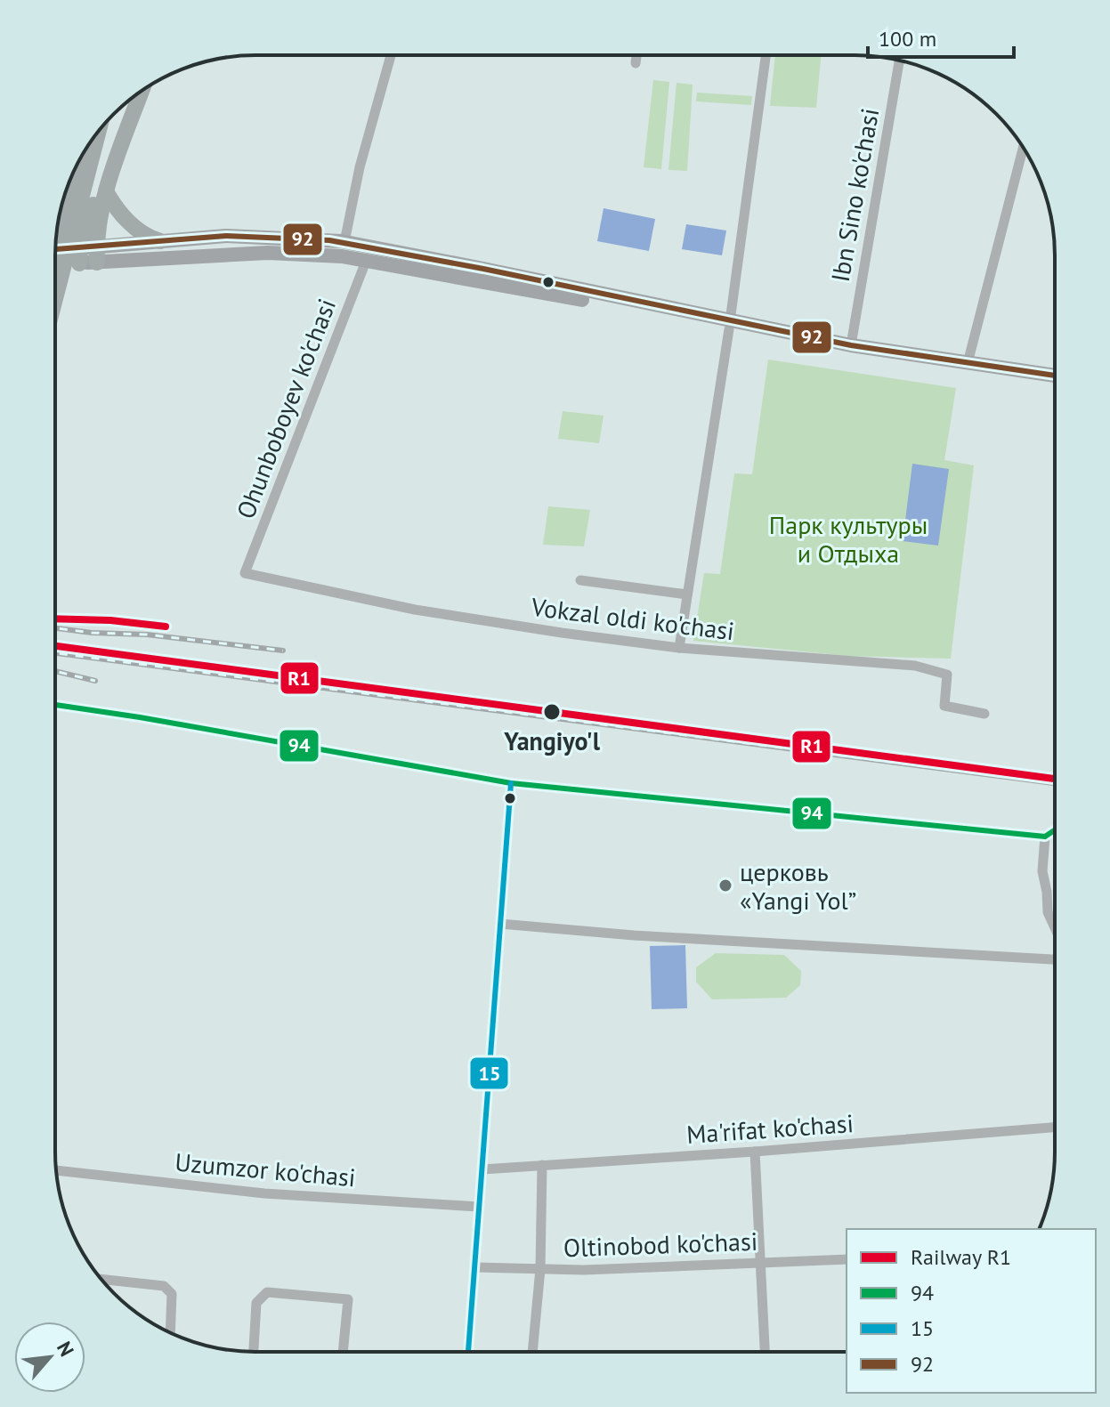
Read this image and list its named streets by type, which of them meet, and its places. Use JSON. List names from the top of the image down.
{
  "streets": {
    "street": [
      "Ibn Sino ko'chasi",
      "Ohunboboyev ko'chasi",
      "Vokzal oldi ko'chasi",
      "Ma'rifat ko'chasi",
      "Uzumzor ko'chasi",
      "Oltinobod ko'chasi"
    ]
  },
  "crossings": [
    ["Ohunboboyev ko'chasi", "Vokzal oldi ko'chasi"]
  ],
  "parks": ["Парк культуры и Отдыха"],
  "places": ["Yangiyo'l", "церковь «Yangi Yol”"],
  "lines": [
    "transit line 92",
    "rail line R1",
    "transit line 94",
    "transit line 15"
  ],
  "legend": [
    "Railway R1",
    "94",
    "15",
    "92"
  ],
  "scale_bar": "100 m",
  "north": "top right"
}
